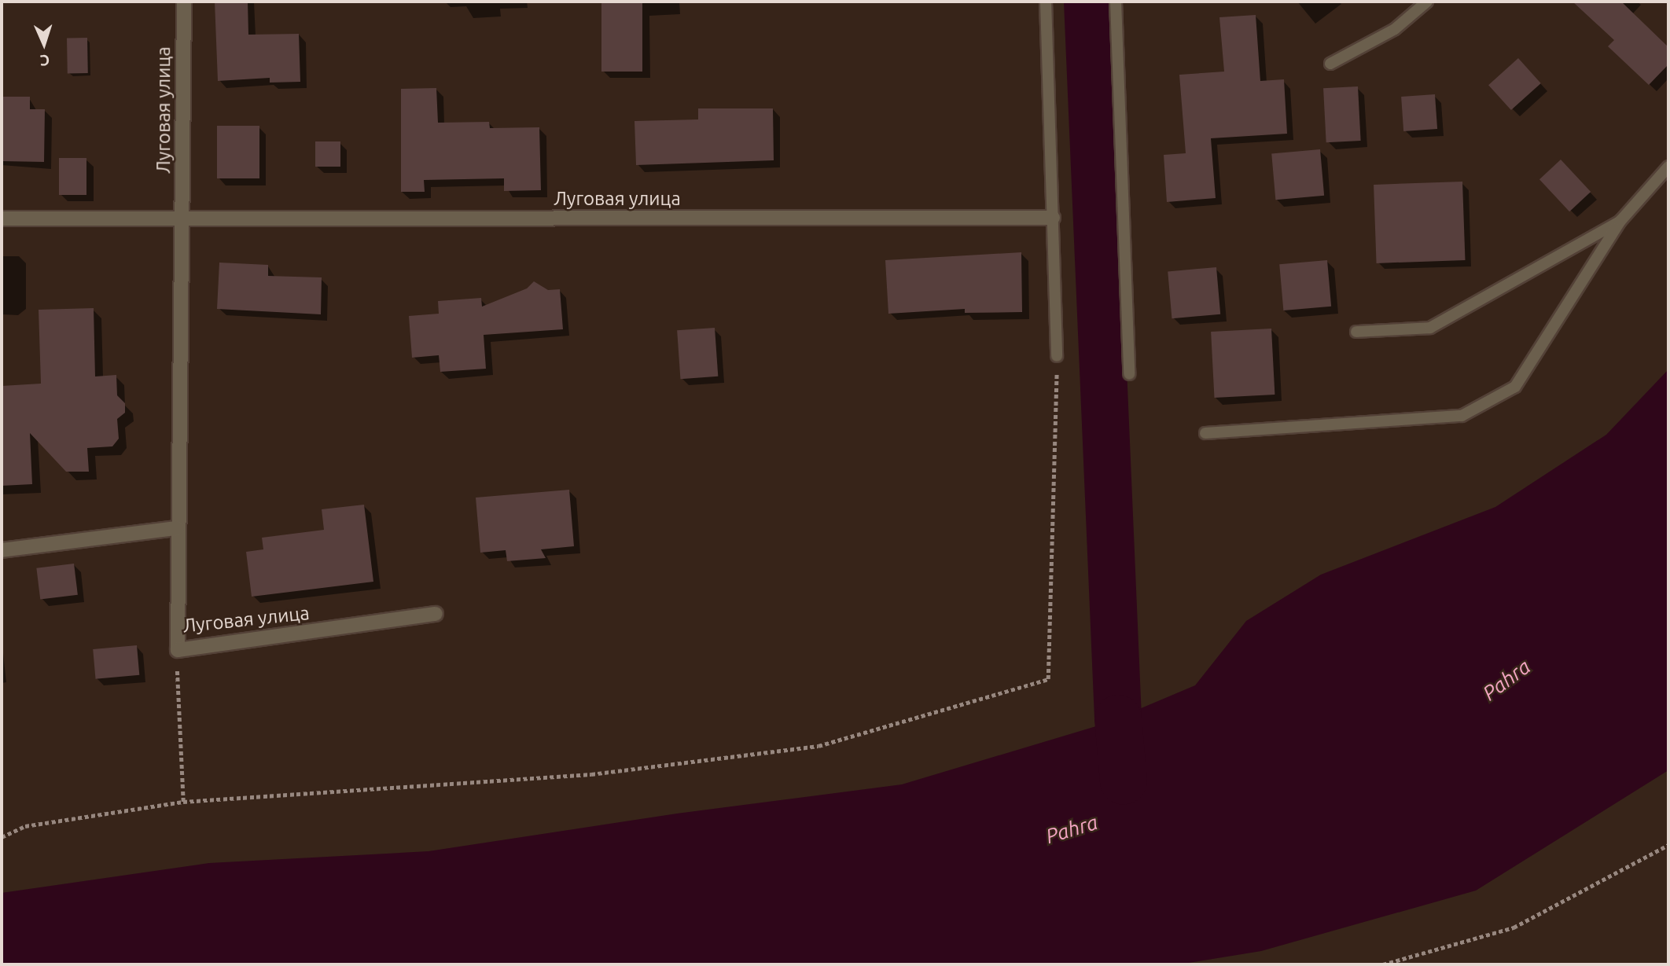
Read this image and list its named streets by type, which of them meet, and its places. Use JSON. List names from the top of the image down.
{
  "streets": {
    "street": ["Луговая улица"]
  },
  "water": ["Pahra"],
  "north": "bottom"
}
